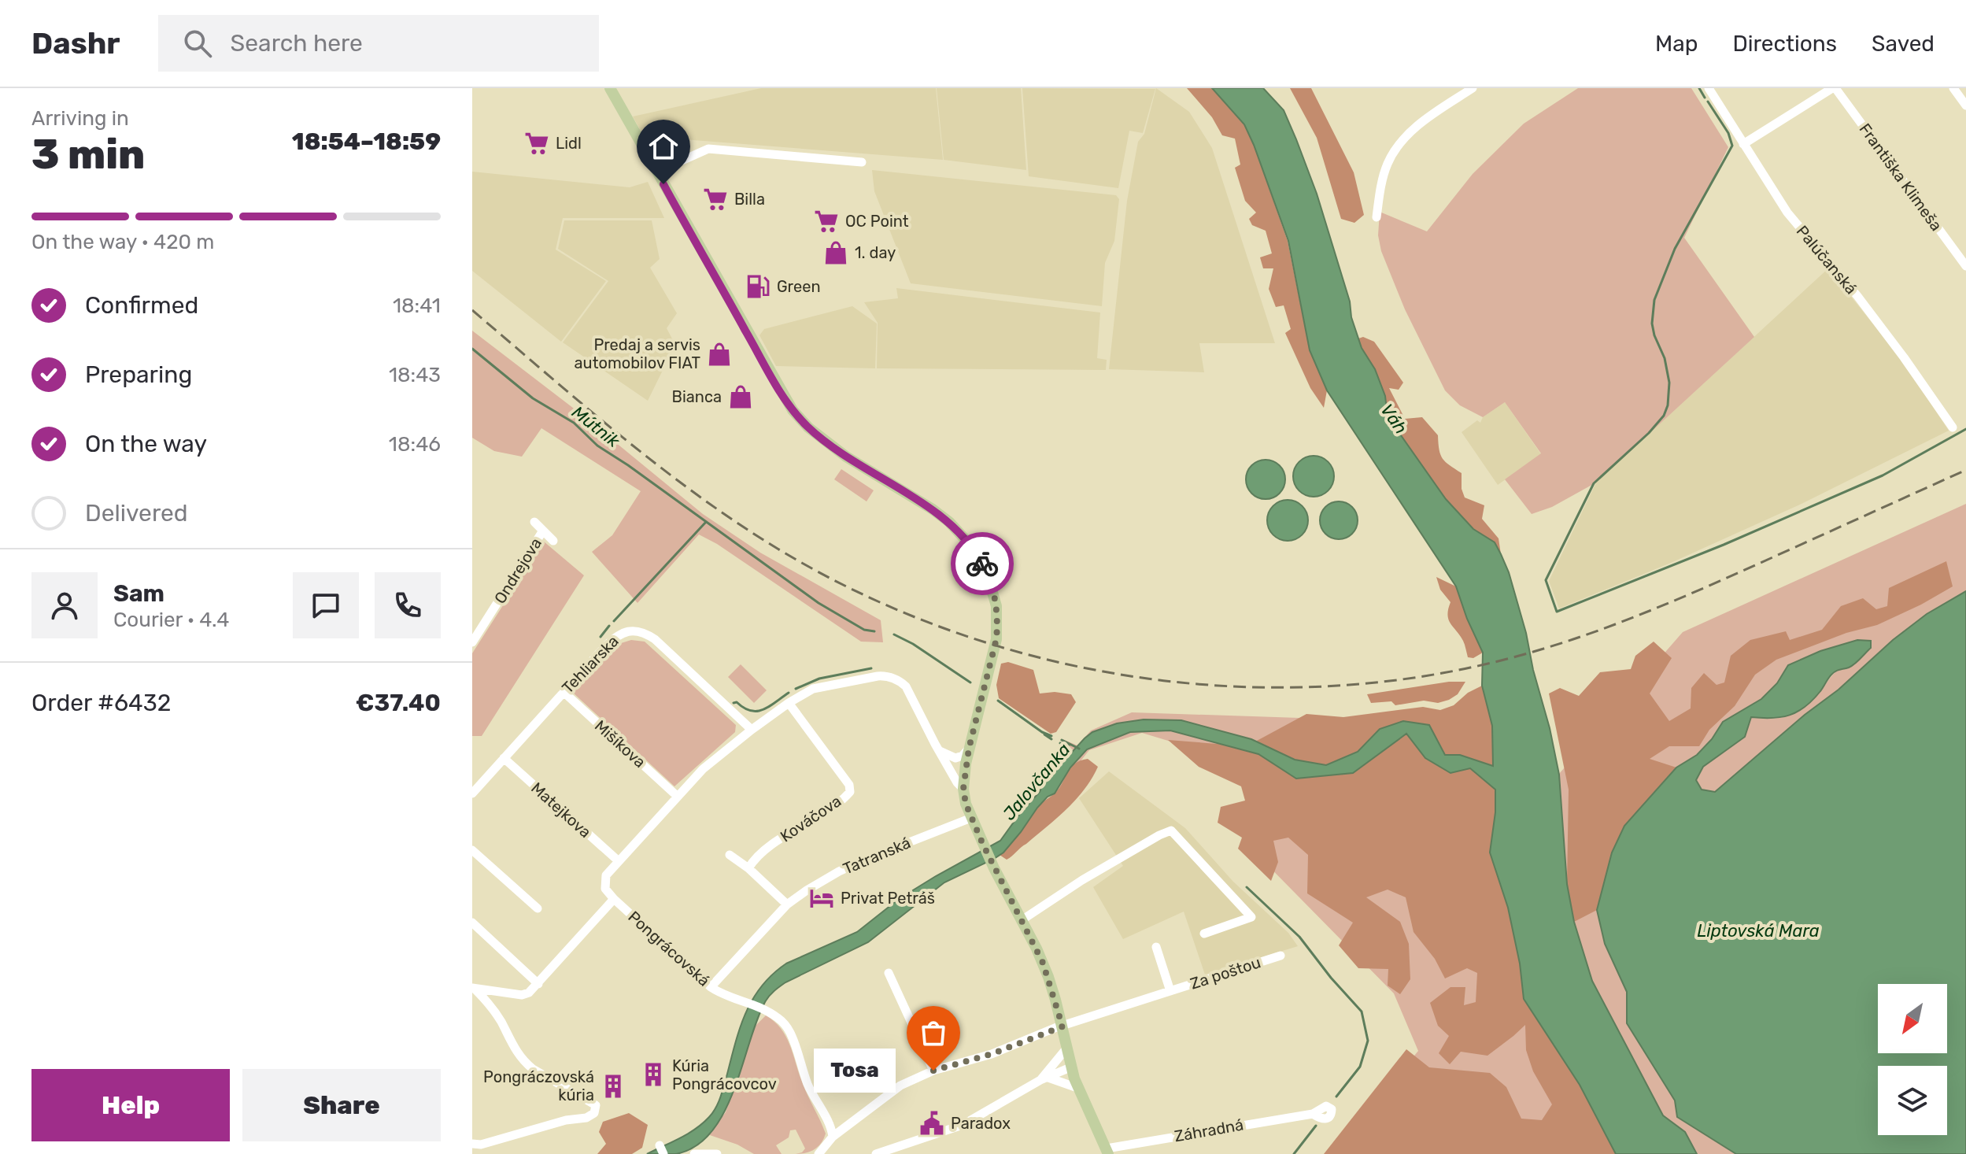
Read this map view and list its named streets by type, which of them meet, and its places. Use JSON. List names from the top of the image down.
{
  "streets": {
    "street": [
      "Františka Klimeša",
      "Palúčanská",
      "Ondrejova",
      "Tehliarska",
      "Mišíkova",
      "Matejkova",
      "Kováčova",
      "Tatranská",
      "Pongrácovská",
      "Za poštou",
      "Záhradná"
    ]
  },
  "crossings": [
    ["Tehliarska", "Mišíkova"],
    ["Tehliarska", "Matejkova"],
    ["Tatranská", "Pongrácovská"],
    ["Pongrácovská", "Za poštou"]
  ],
  "water": [
    "Váh",
    "Mútnik",
    "Jalovčanka",
    "Liptovská Mara"
  ],
  "places": {
    "supermarket": ["Lidl", "Billa", "OC Point"],
    "shop": ["1. day", "Predaj a servis automobilov FIAT", "Bianca"],
    "fuel station": ["Green"],
    "hotel": ["Privat Petráš"],
    "other": ["Tosa"],
    "building": ["Kúria Pongrácovcov", "Pongráczovská kúria"],
    "public building": ["Paradox"]
  },
  "north": "bottom left",
  "page": {
    "header": "Dashr",
    "search": "Search here",
    "nav": ["Map", "Directions", "Saved"],
    "heading": ["3 min", "Arriving in", "18:54–18:59"],
    "panel": [
      "Sam",
      "Courier · 4.4",
      "Order #6432",
      "€37.40"
    ],
    "bar": "On the way · 420 m",
    "list": [
      ["Confirmed", "18:41"],
      ["Preparing", "18:43"],
      ["On the way", "18:46"],
      "Delivered"
    ],
    "bubble": "Tosa",
    "buttons": ["Help", "Share"]
  }
}
